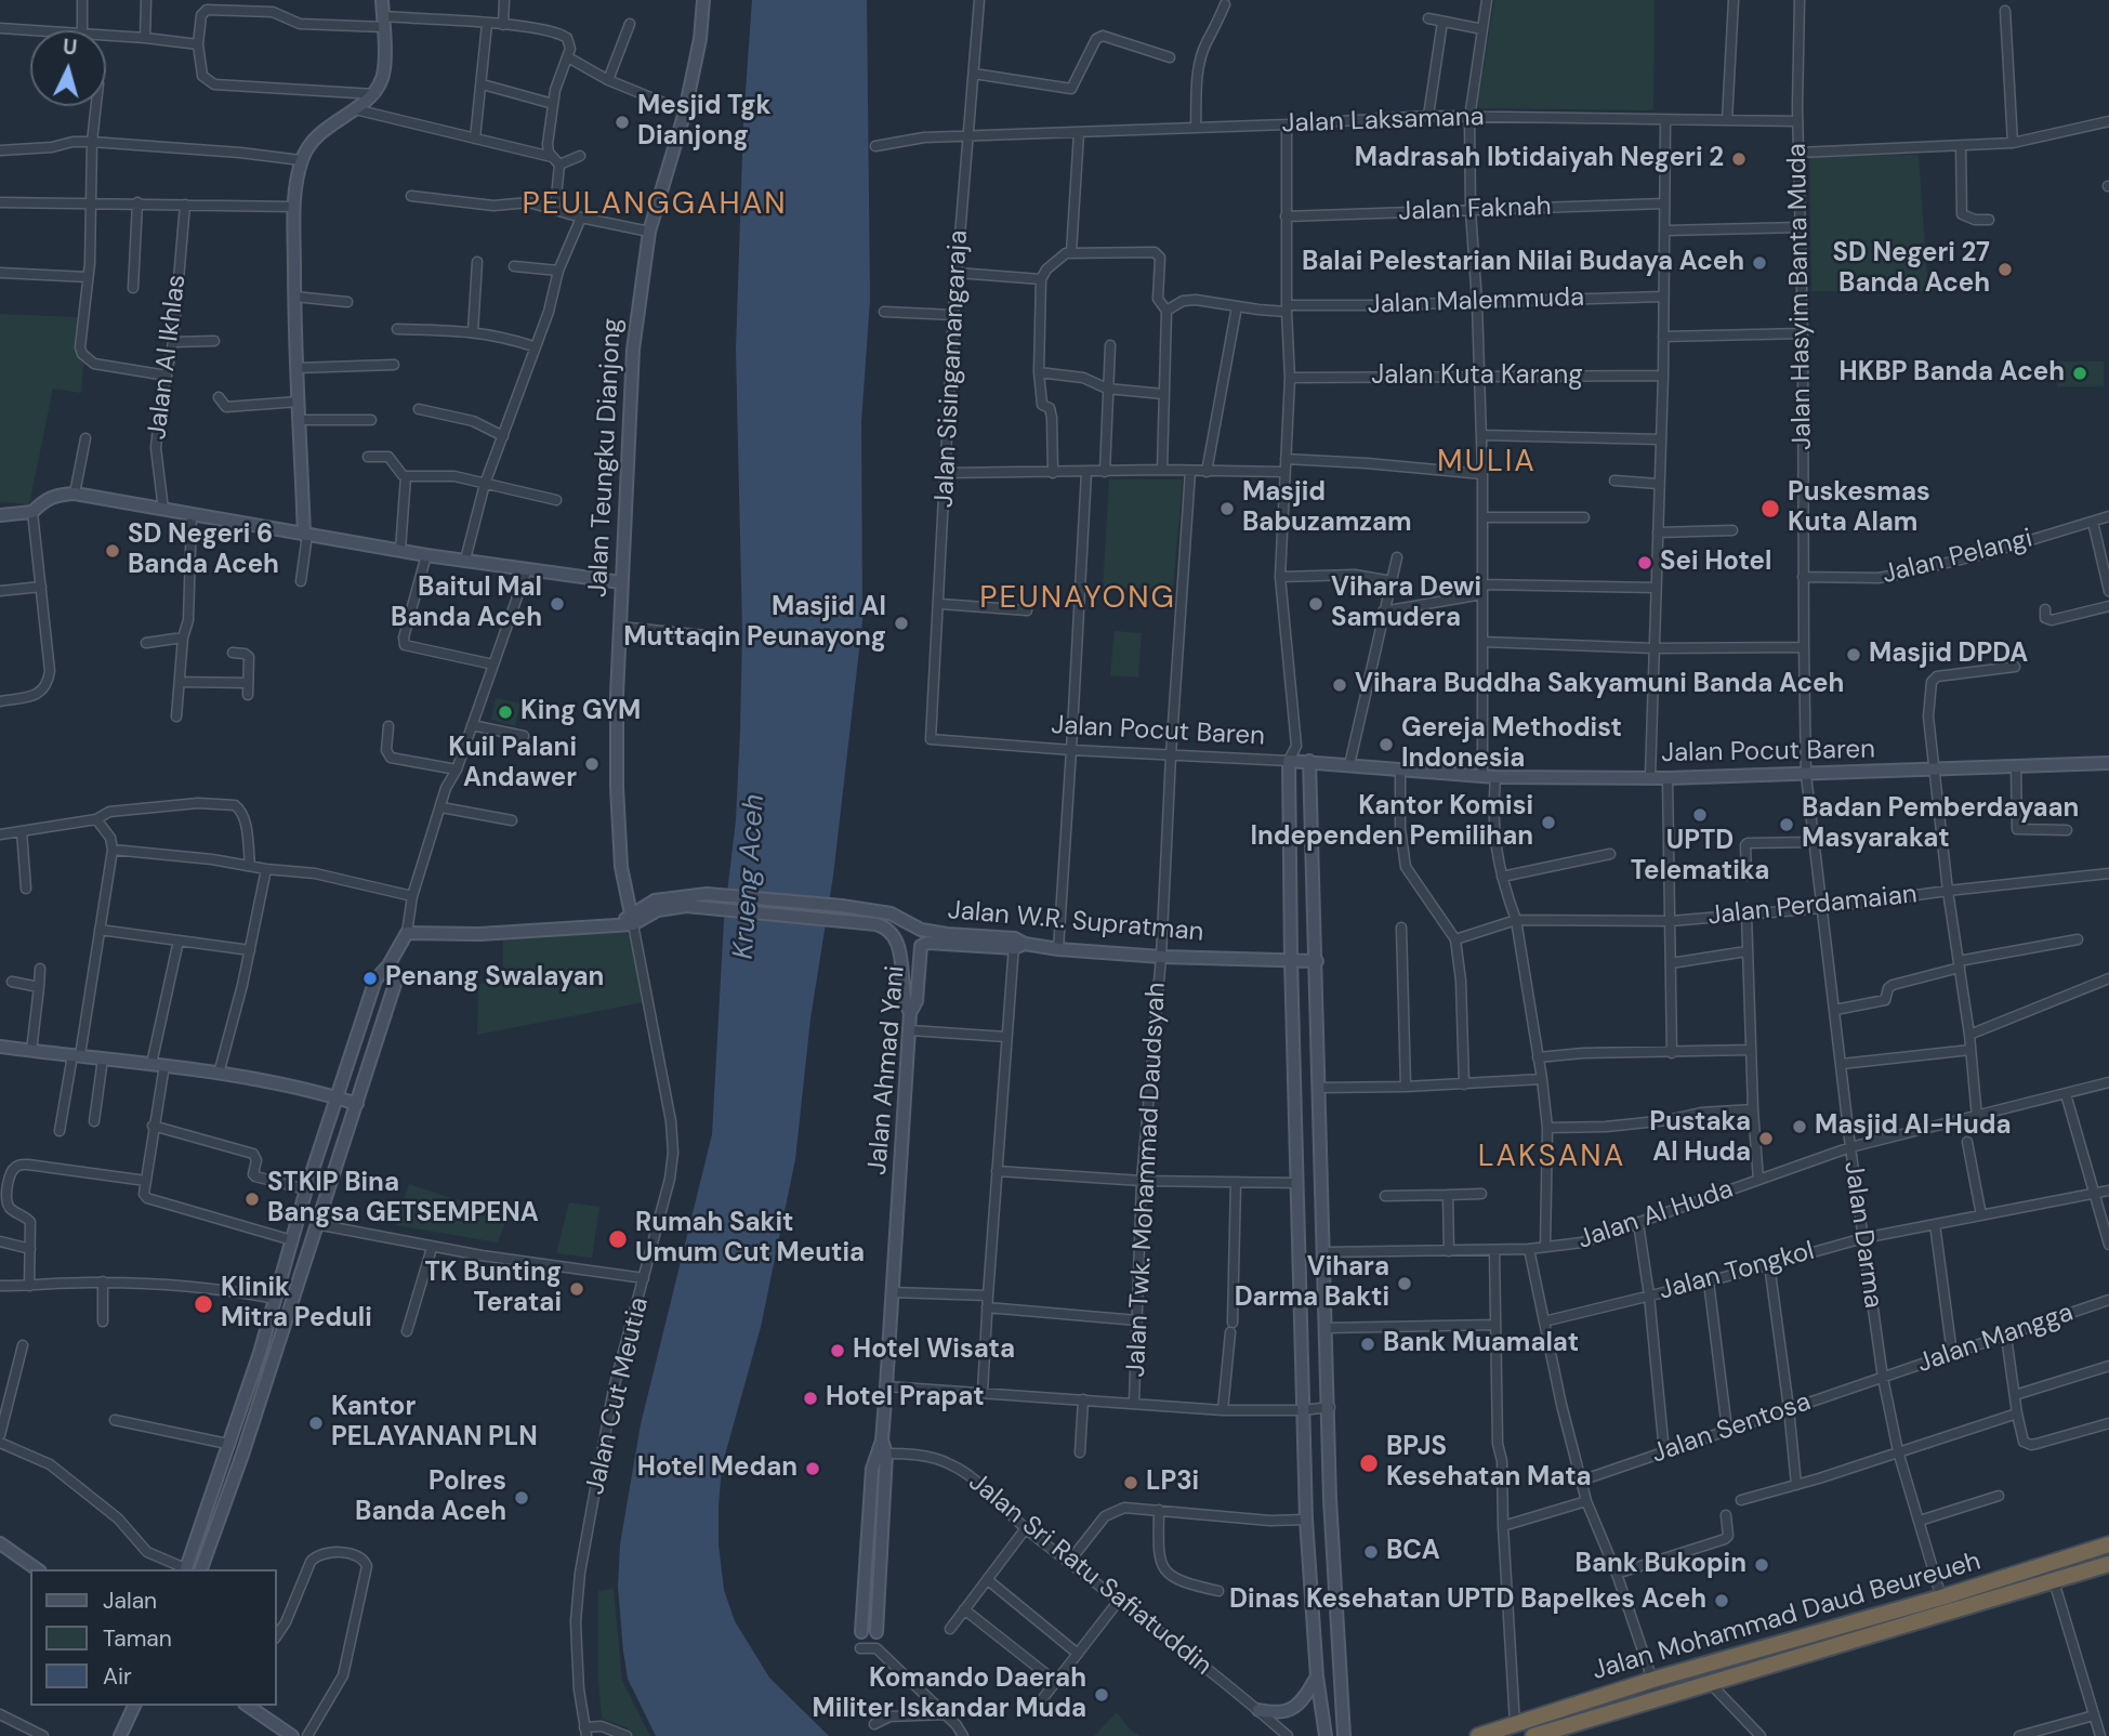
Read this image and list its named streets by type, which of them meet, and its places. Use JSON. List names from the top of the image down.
{
  "streets": {
    "highway": ["Jalan Mohammad Daud Beureueh"],
    "main road": [
      "Jalan Teungku Dianjong",
      "Jalan Pocut Baren",
      "Jalan W.R. Supratman",
      "Jalan Ahmad Yani"
    ],
    "street": [
      "Jalan Laksamana",
      "Jalan Faknah",
      "Jalan Hasyim Banta Muda",
      "Jalan Malemmuda",
      "Jalan Al Ikhlas",
      "Jalan Sisingamangaraja",
      "Jalan Kuta Karang",
      "Jalan Pelangi",
      "Jalan Perdamaian",
      "Jalan Twk. Mohammad Daudsyah",
      "Jalan Al Huda",
      "Jalan Darma",
      "Jalan Tongkol",
      "Jalan Mangga",
      "Jalan Cut Meutia",
      "Jalan Sentosa",
      "Jalan Sri Ratu Safiatuddin"
    ]
  },
  "crossings": [
    ["Jalan Laksamana", "Jalan Hasyim Banta Muda"],
    ["Jalan Laksamana", "Jalan Sisingamangaraja"],
    ["Jalan Hasyim Banta Muda", "Jalan Pelangi"],
    ["Jalan Hasyim Banta Muda", "Jalan Pocut Baren"],
    ["Jalan Hasyim Banta Muda", "Jalan Darma"],
    ["Jalan Sisingamangaraja", "Jalan Pocut Baren"],
    ["Jalan Teungku Dianjong", "Jalan W.R. Supratman"],
    ["Jalan Teungku Dianjong", "Jalan Cut Meutia"],
    ["Jalan Pocut Baren", "Jalan Twk. Mohammad Daudsyah"],
    ["Jalan Pocut Baren", "Jalan Darma"],
    ["Jalan Perdamaian", "Jalan Darma"],
    ["Jalan W.R. Supratman", "Jalan Ahmad Yani"],
    ["Jalan W.R. Supratman", "Jalan Twk. Mohammad Daudsyah"],
    ["Jalan W.R. Supratman", "Jalan Cut Meutia"],
    ["Jalan Ahmad Yani", "Jalan Sri Ratu Safiatuddin"],
    ["Jalan Al Huda", "Jalan Darma"],
    ["Jalan Darma", "Jalan Tongkol"],
    ["Jalan Darma", "Jalan Mangga"],
    ["Jalan Darma", "Jalan Sentosa"],
    ["Jalan Darma", "Jalan Mohammad Daud Beureueh"],
    ["Jalan Mangga", "Jalan Sentosa"]
  ],
  "districts": [
    "PEULANGGAHAN",
    "MULIA",
    "PEUNAYONG",
    "LAKSANA"
  ],
  "water": ["Krueng Aceh"],
  "places": [
    "Mesjid Tgk Dianjong",
    "Madrasah Ibtidaiyah Negeri 2",
    "Balai Pelestarian Nilai Budaya Aceh",
    "SD Negeri 27 Banda Aceh",
    "HKBP Banda Aceh",
    "Masjid Babuzamzam",
    "Puskesmas Kuta Alam",
    "SD Negeri 6 Banda Aceh",
    "Sei Hotel",
    "Baitul Mal Banda Aceh",
    "Vihara Dewi Samudera",
    "Masjid Al Muttaqin Peunayong",
    "Masjid DPDA",
    "Vihara Buddha Sakyamuni Banda Aceh",
    "King GYM",
    "Gereja Methodist Indonesia",
    "Kuil Palani Andawer",
    "UPTD Telematika",
    "Kantor Komisi Independen Pemilihan",
    "Badan Pemberdayaan Masyarakat",
    "Penang Swalayan",
    "Masjid Al-Huda",
    "Pustaka Al Huda",
    "STKIP Bina Bangsa GETSEMPENA",
    "Rumah Sakit Umum Cut Meutia",
    "Vihara Darma Bakti",
    "TK Bunting Teratai",
    "Klinik Mitra Peduli",
    "Bank Muamalat",
    "Hotel Wisata",
    "Hotel Prapat",
    "Kantor PELAYANAN PLN",
    "BPJS Kesehatan Mata",
    "Hotel Medan",
    "LP3i",
    "Polres Banda Aceh",
    "BCA",
    "Bank Bukopin",
    "Dinas Kesehatan UPTD Bapelkes Aceh",
    "Komando Daerah Militer Iskandar Muda"
  ],
  "legend": ["Jalan", "Taman", "Air"],
  "north": "top"
}
